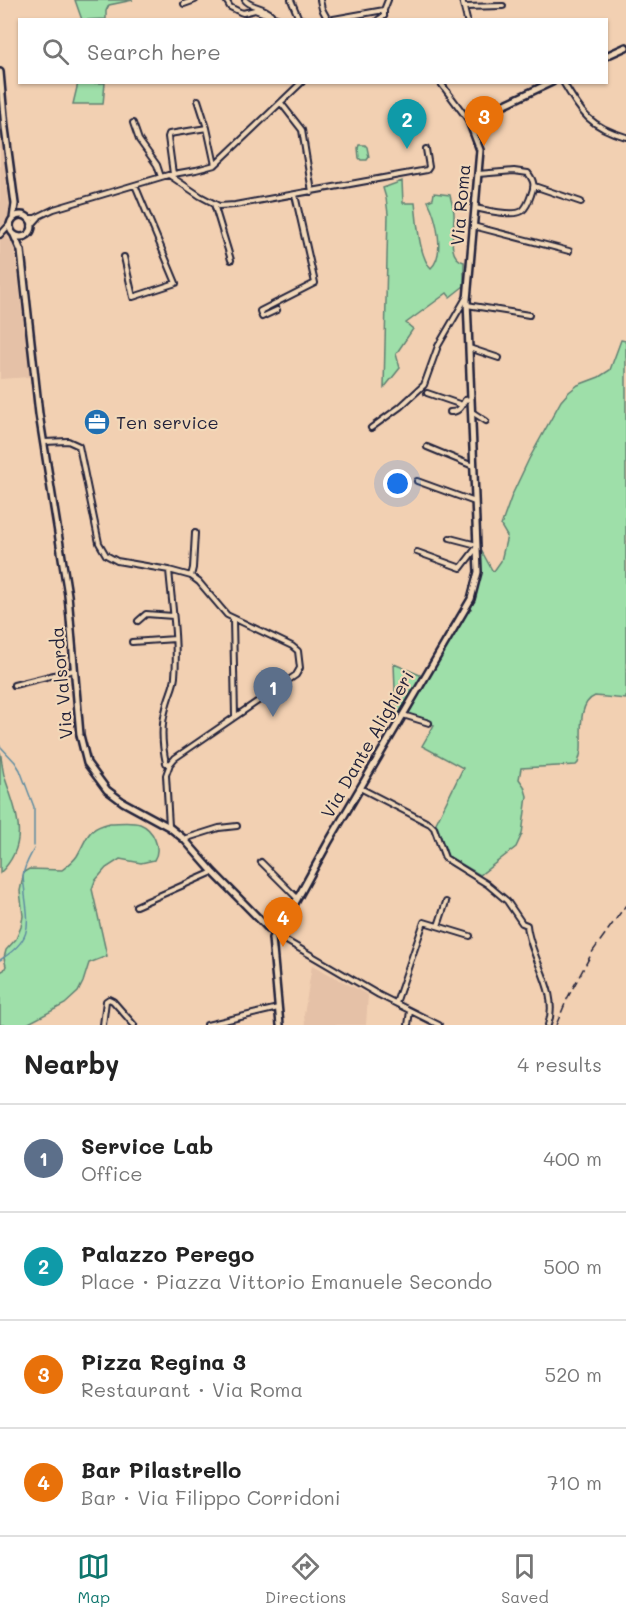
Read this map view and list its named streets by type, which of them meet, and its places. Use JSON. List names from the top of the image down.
{
  "streets": {
    "street": ["Via Roma", "Via Valsorda", "Via Dante Alighieri"]
  },
  "crossings": [
    ["Via Roma", "Via Dante Alighieri"],
    ["Via Valsorda", "Via Dante Alighieri"]
  ],
  "places": {
    "office": ["Ten service"]
  },
  "page": {
    "search": "Search here",
    "pins": [
      "3",
      "2",
      "1",
      "4"
    ],
    "heading": ["Nearby", "4 results"],
    "list": [
      {
        "mark": "1",
        "name": "Service Lab",
        "note": "Office",
        "value": "400 m"
      },
      {
        "mark": "2",
        "name": "Palazzo Perego",
        "note": "Place · Piazza Vittorio Emanuele Secondo",
        "value": "500 m"
      },
      {
        "mark": "3",
        "name": "Pizza Regina 3",
        "note": "Restaurant · Via Roma",
        "value": "520 m"
      },
      {
        "mark": "4",
        "name": "Bar Pilastrello",
        "note": "Bar · Via Filippo Corridoni",
        "value": "710 m"
      }
    ],
    "nav": ["Map", "Directions", "Saved"]
  }
}
